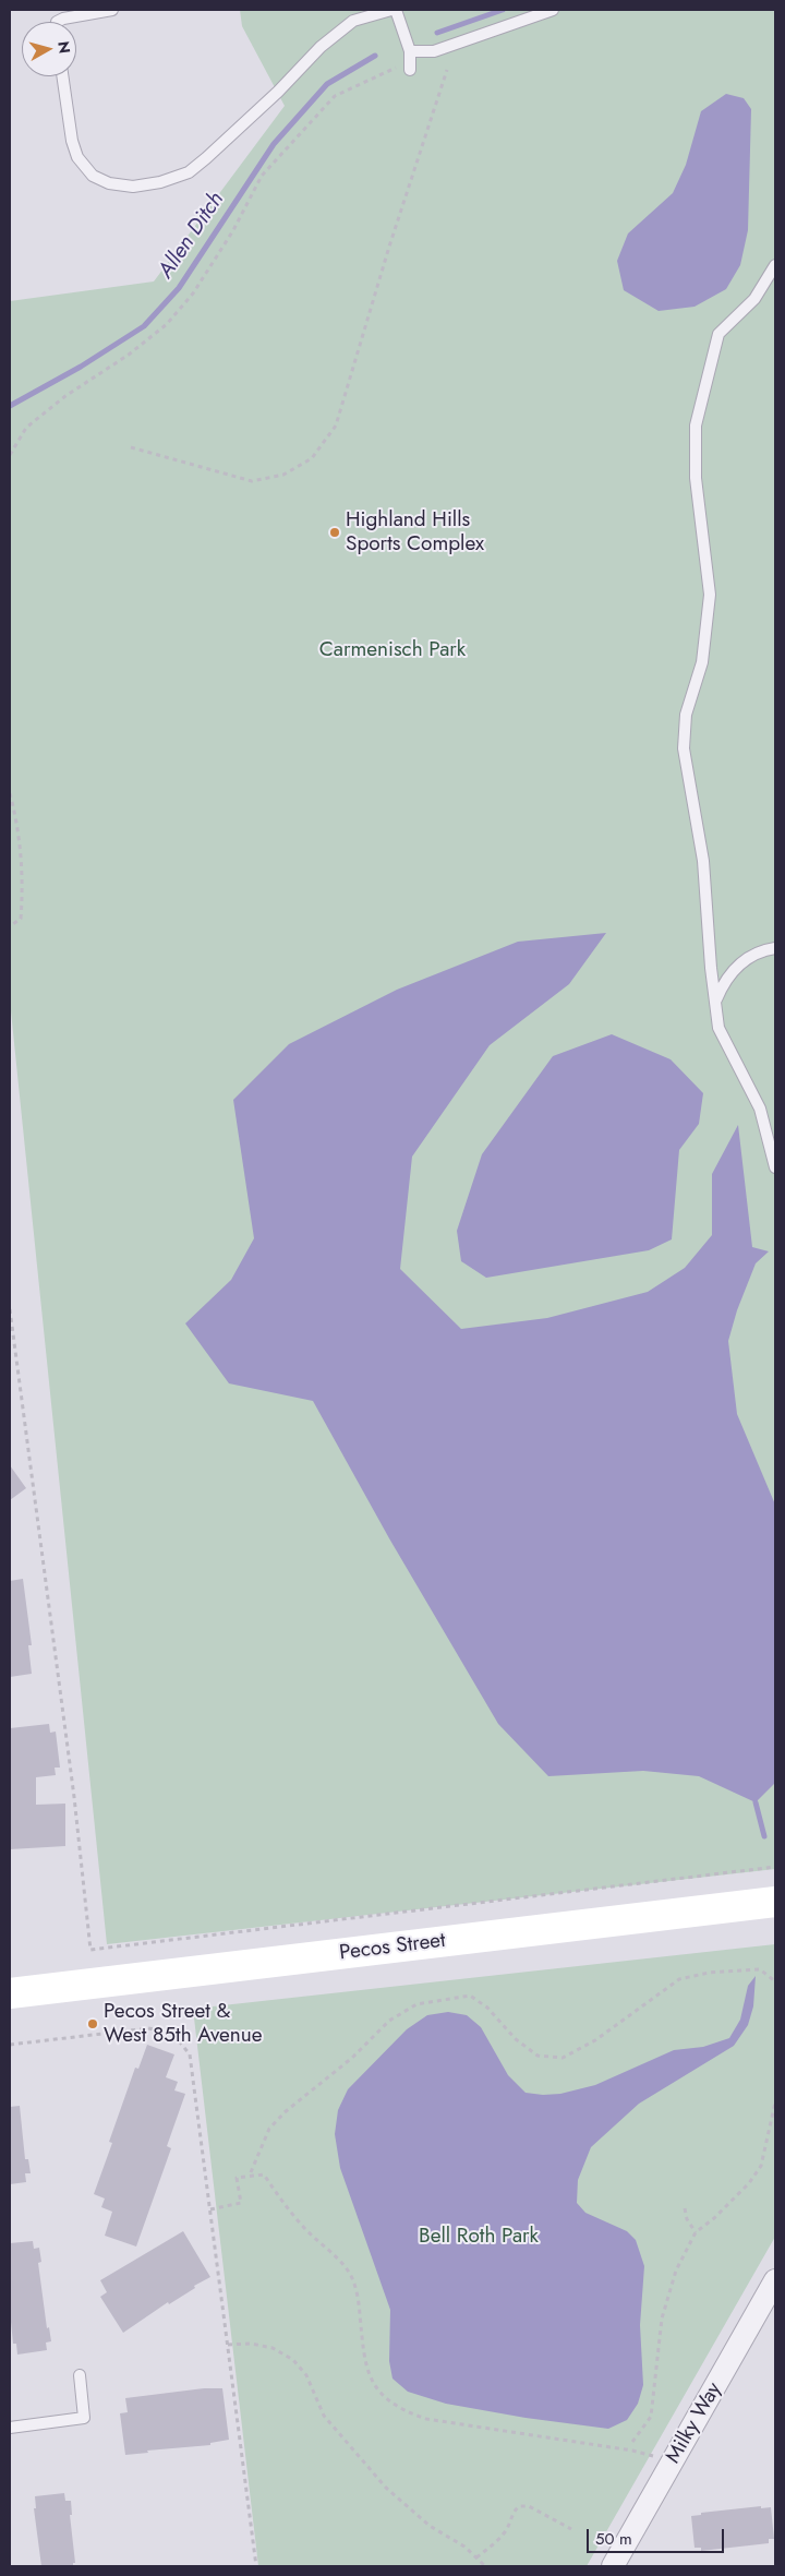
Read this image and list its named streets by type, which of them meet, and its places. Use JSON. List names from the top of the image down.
{
  "streets": {
    "main road": ["Pecos Street"],
    "street": ["Milky Way"]
  },
  "water": ["Allen Ditch"],
  "parks": ["Carmenisch Park", "Bell Roth Park"],
  "places": ["Highland Hills Sports Complex", "Pecos Street & West 85th Avenue"],
  "scale_bar": "50 m",
  "north": "right"
}
